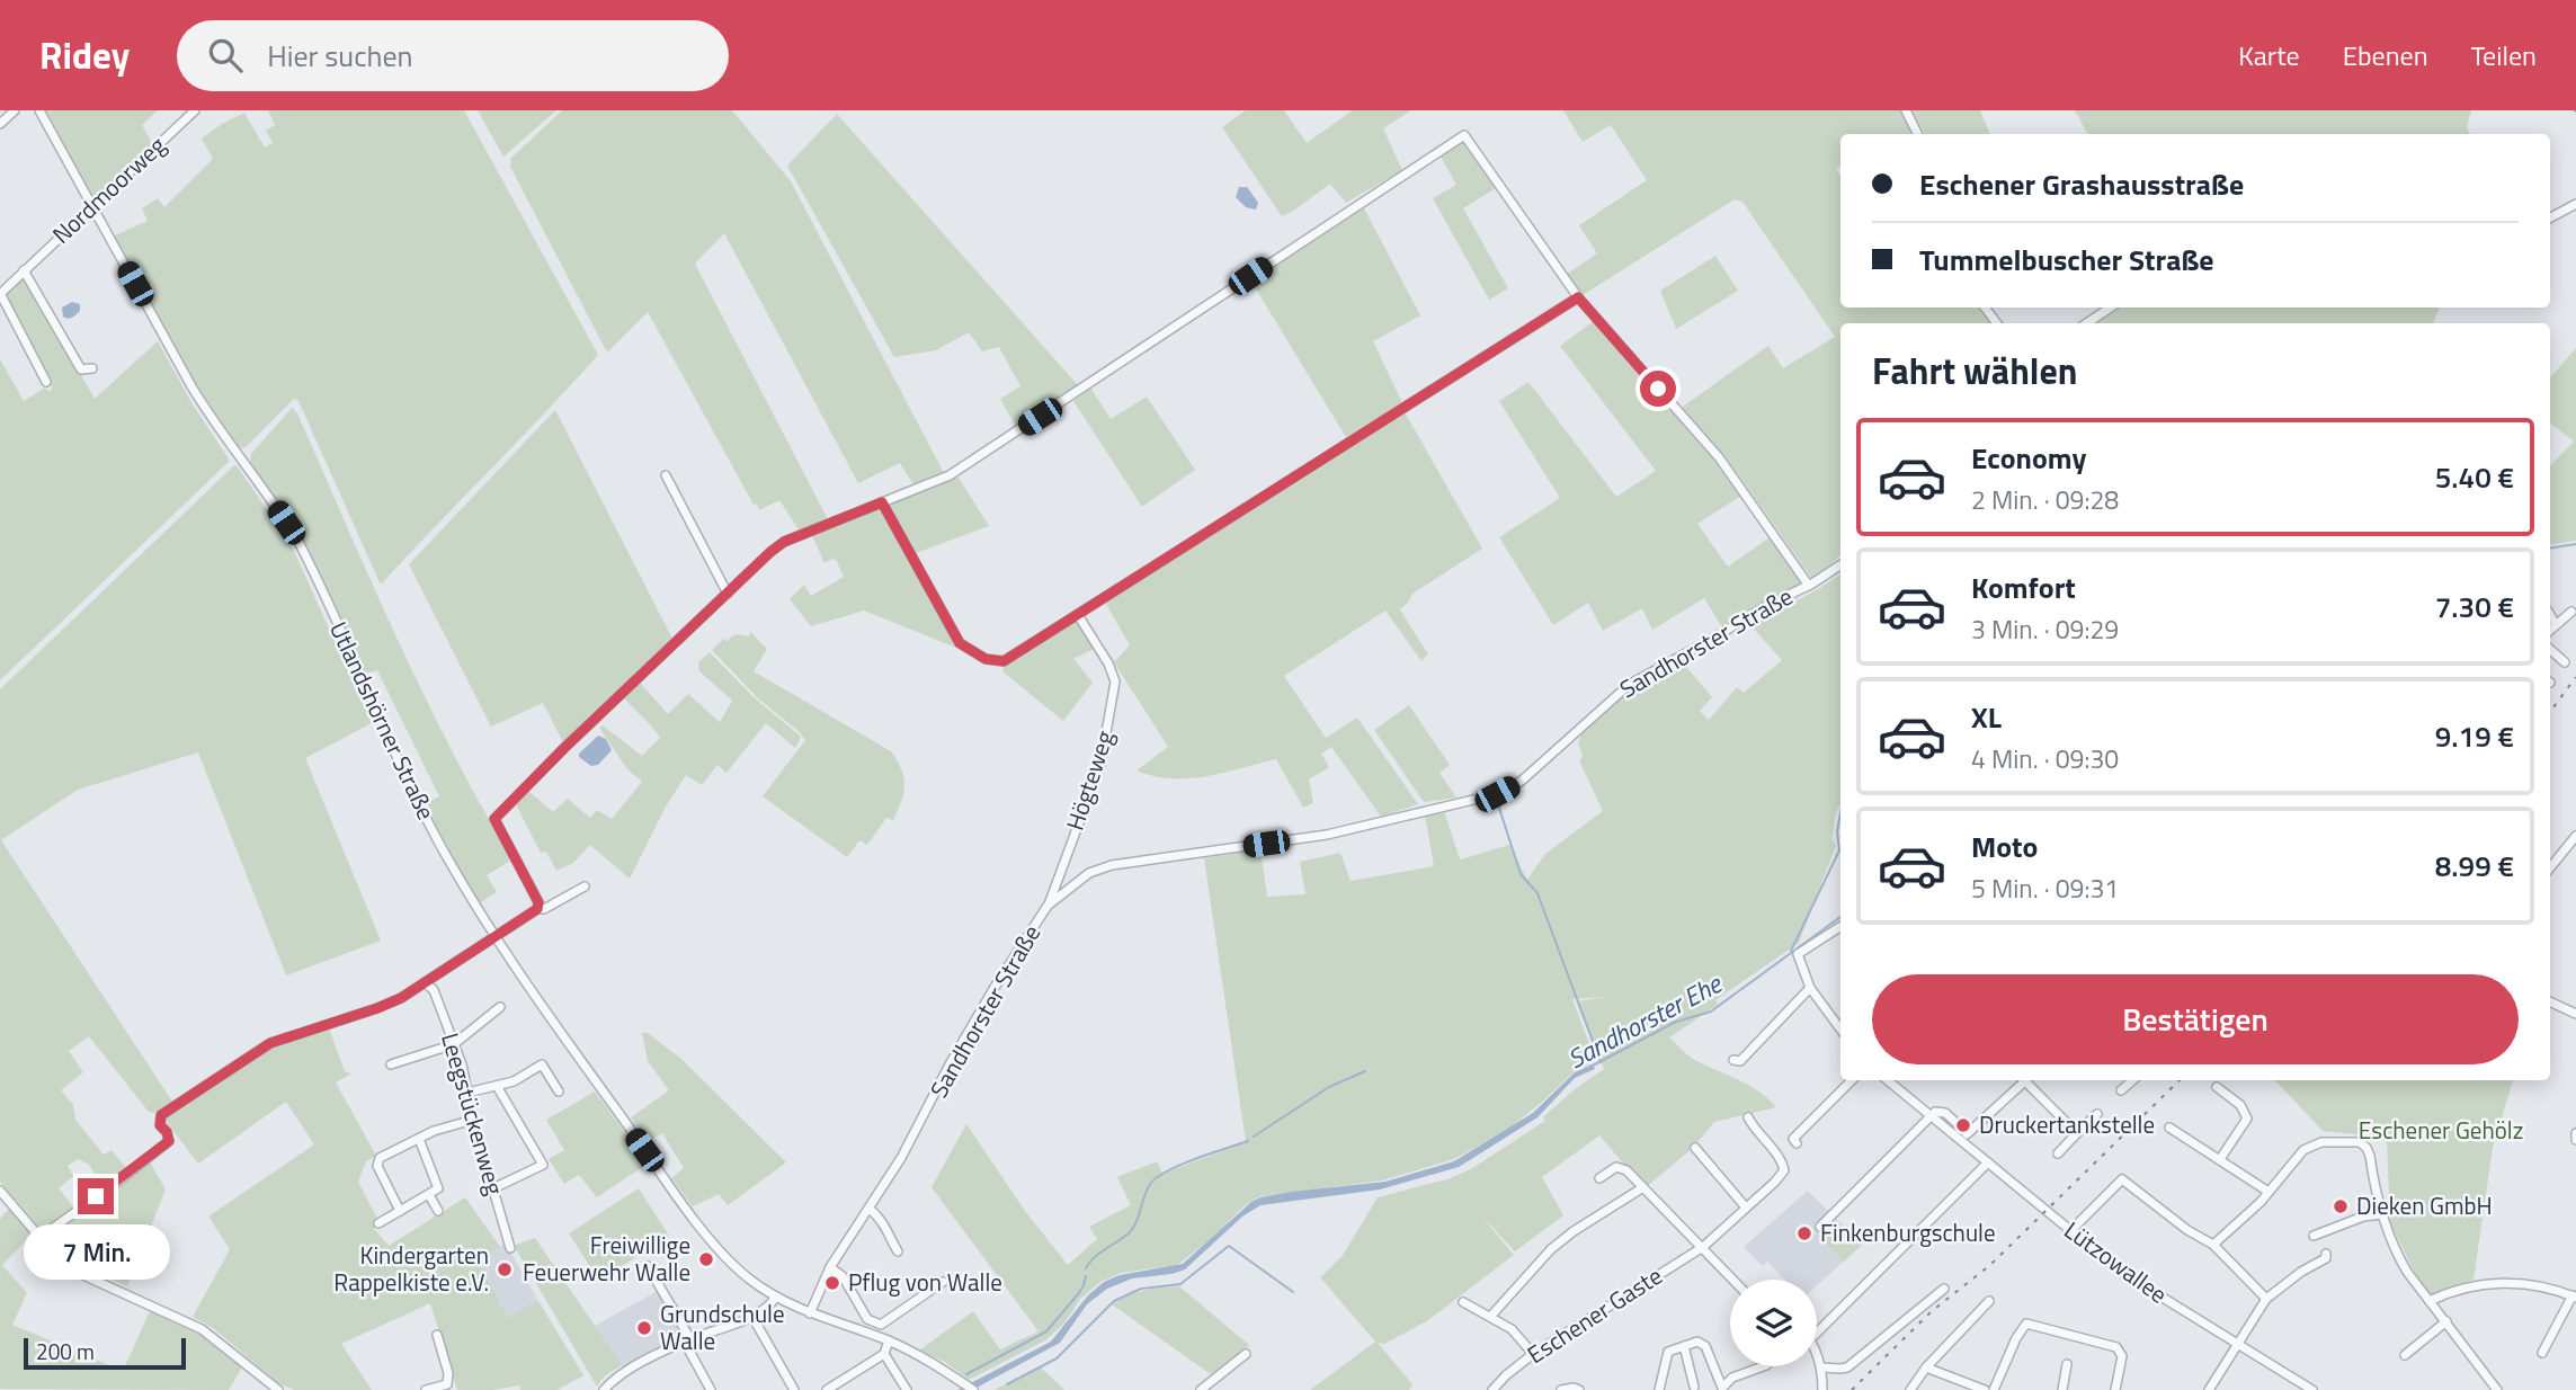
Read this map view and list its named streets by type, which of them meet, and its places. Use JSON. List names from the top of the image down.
{
  "streets": {
    "street": [
      "Nordmoorweg",
      "Sandhorster Straße",
      "Utlandshörner Straße",
      "Högteweg",
      "Leegstückenweg",
      "Lützowallee",
      "Eschener Gaste"
    ]
  },
  "crossings": [
    ["Nordmoorweg", "Utlandshörner Straße"],
    ["Sandhorster Straße", "Utlandshörner Straße"],
    ["Sandhorster Straße", "Högteweg"]
  ],
  "water": ["Sandhorster Ehe"],
  "parks": ["Eschener Gehölz"],
  "places": [
    "Druckertankstelle",
    "Dieken GmbH",
    "Finkenburgschule",
    "Freiwillige Feuerwehr Walle",
    "Kindergarten Rappelkiste e.V.",
    "Pflug von Walle",
    "Grundschule Walle"
  ],
  "scale_bar": "200 m",
  "page": {
    "header": "Ridey",
    "search": "Hier suchen",
    "nav": ["Karte", "Ebenen", "Teilen"],
    "banner": ["Eschener Grashausstraße", "Tummelbuscher Straße"],
    "heading": "Fahrt wählen",
    "list": [
      {
        "name": "Economy",
        "note": "2 Min. · 09:28",
        "value": "5.40 €"
      },
      {
        "name": "Komfort",
        "note": "3 Min. · 09:29",
        "value": "7.30 €"
      },
      {
        "name": "XL",
        "note": "4 Min. · 09:30",
        "value": "9.19 €"
      },
      {
        "name": "Moto",
        "note": "5 Min. · 09:31",
        "value": "8.99 €"
      }
    ],
    "buttons": "Bestätigen",
    "bubble": "7 Min.",
    "scale": "200 m"
  }
}
